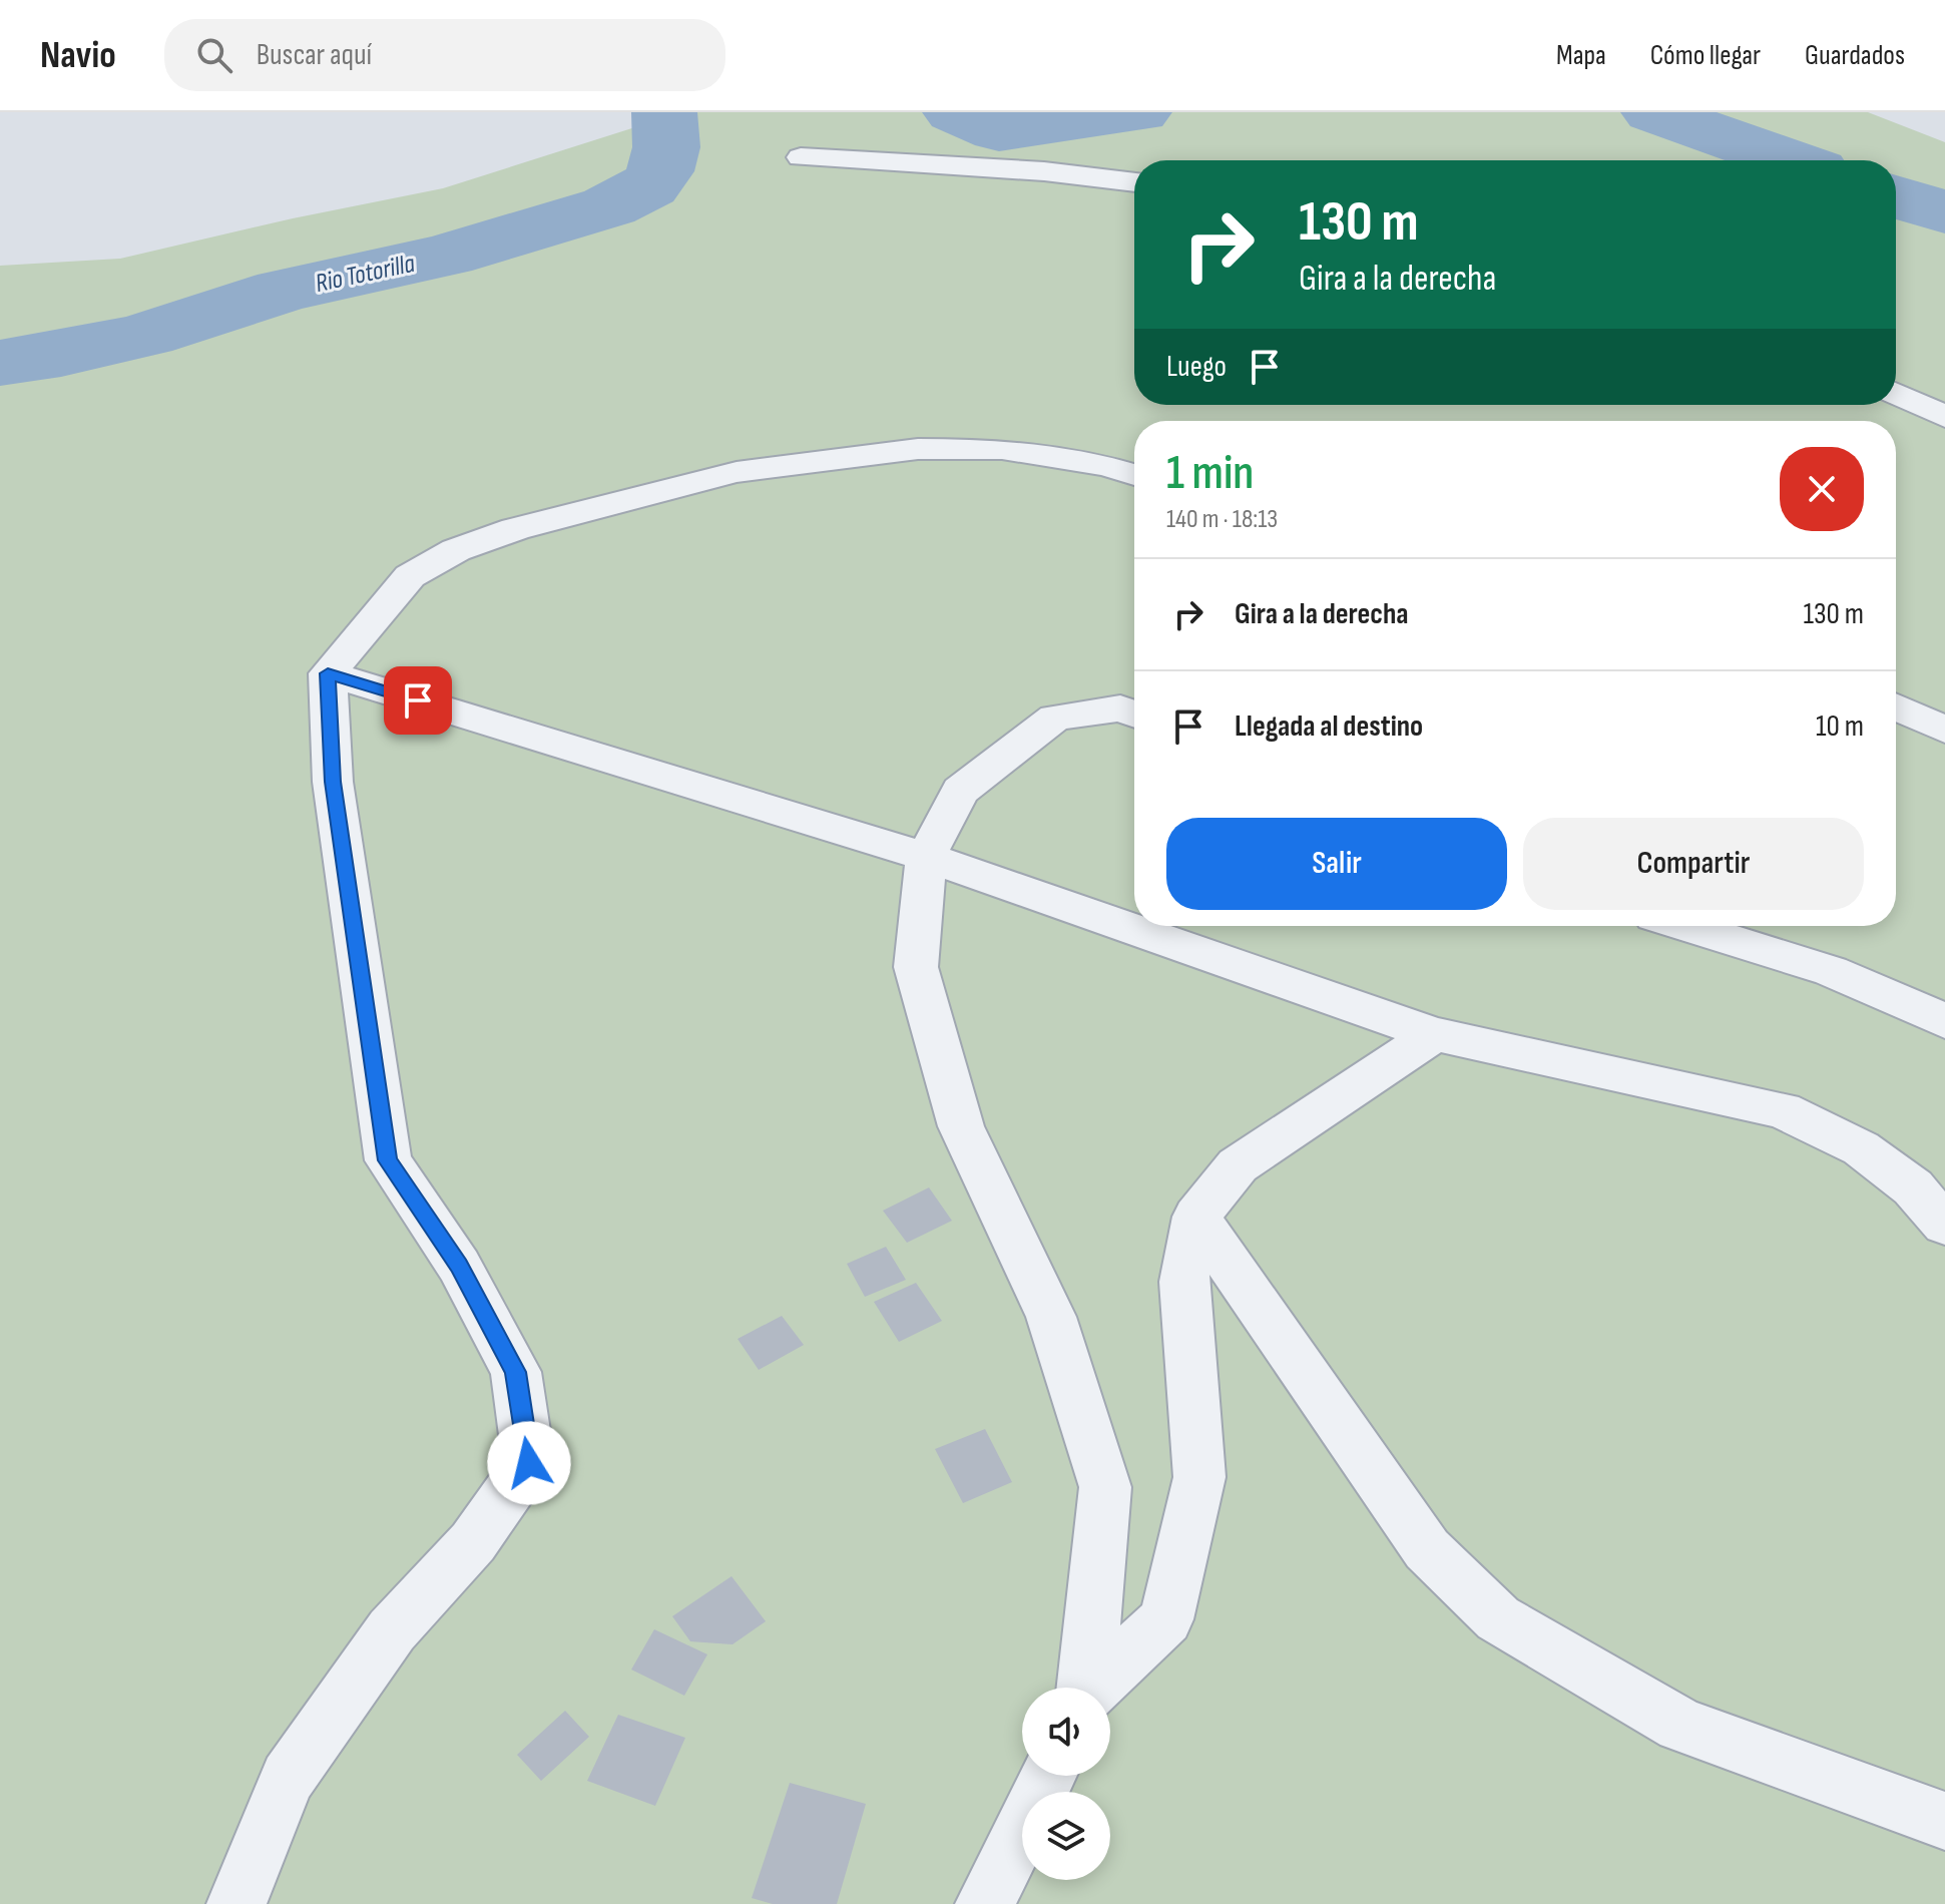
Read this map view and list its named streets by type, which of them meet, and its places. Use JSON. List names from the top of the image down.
{
  "water": ["Rio Totorilla"],
  "page": {
    "header": "Navio",
    "search": "Buscar aquí",
    "nav": ["Mapa", "Cómo llegar", "Guardados"],
    "turn": ["130 m", "Gira a la derecha"],
    "then": "Luego",
    "heading": ["1 min", "140 m · 18:13"],
    "list": [
      {
        "name": "Gira a la derecha",
        "value": "130 m"
      },
      {
        "name": "Llegada al destino",
        "value": "10 m"
      }
    ],
    "buttons": ["Salir", "Compartir"]
  }
}
